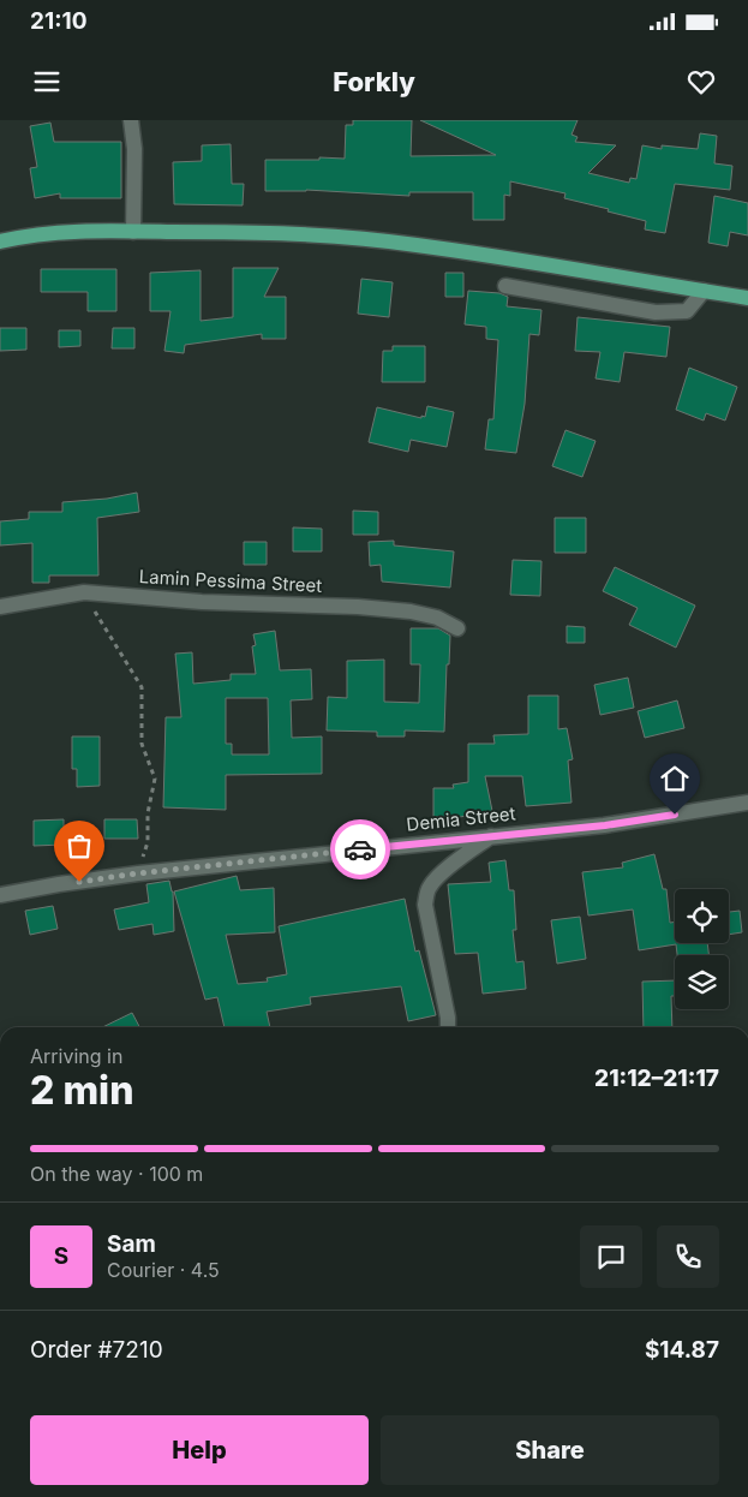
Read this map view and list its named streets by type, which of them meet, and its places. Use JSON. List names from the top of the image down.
{
  "streets": {
    "street": ["Lamin Pessima Street", "Demia Street"]
  },
  "page": {
    "status": "21:10",
    "header": "Forkly",
    "heading": ["2 min", "Arriving in", "21:12–21:17"],
    "panel": [
      "Sam",
      "Courier · 4.5",
      "Order #7210",
      "$14.87"
    ],
    "bar": "On the way · 100 m",
    "round": "S",
    "buttons": ["Help", "Share"]
  }
}
